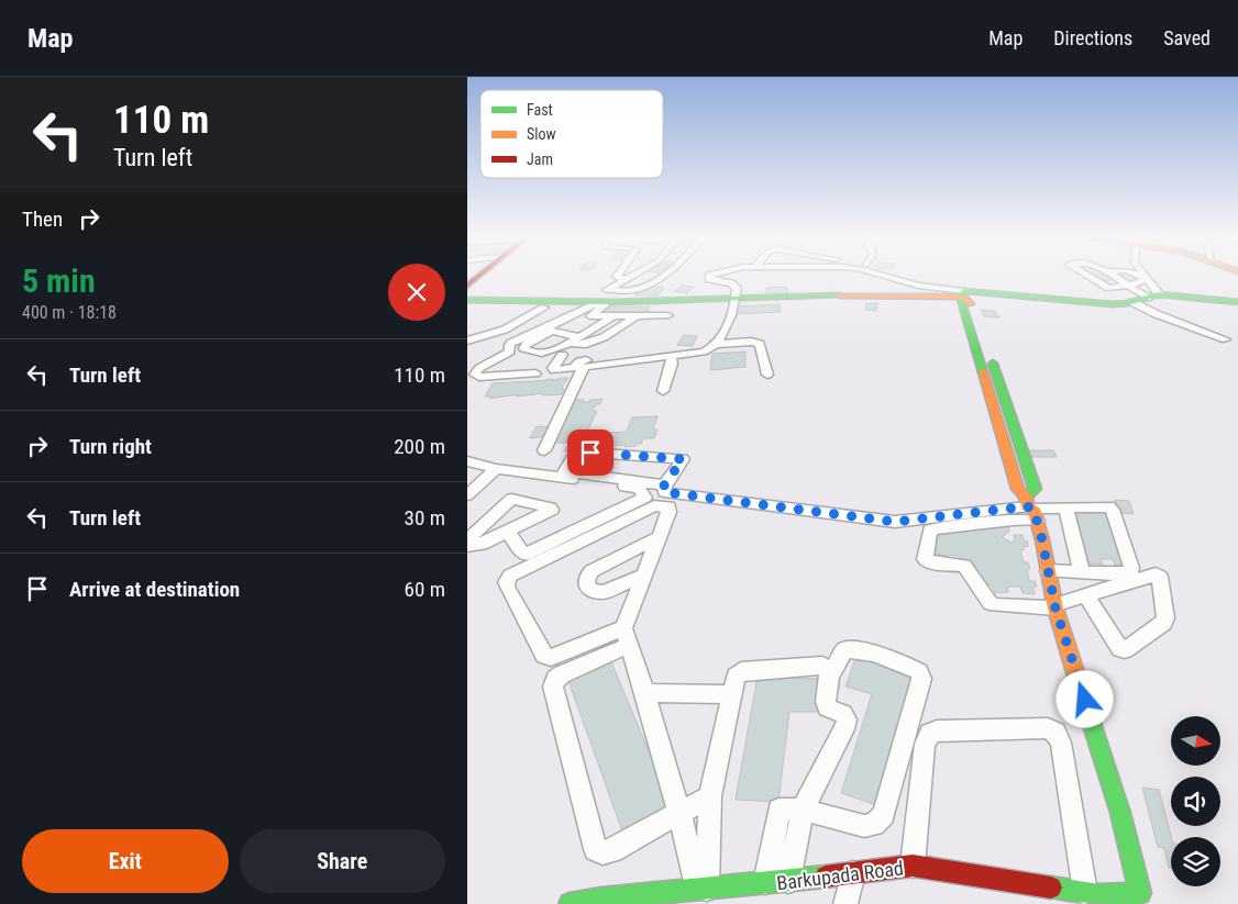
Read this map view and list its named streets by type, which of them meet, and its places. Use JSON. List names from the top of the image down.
{
  "streets": {
    "street": ["Barkupada Road"]
  },
  "legend": ["Fast", "Slow", "Jam"],
  "north": "right",
  "page": {
    "header": "Map",
    "nav": ["Map", "Directions", "Saved"],
    "turn": ["110 m", "Turn left"],
    "then": "Then",
    "heading": ["5 min", "400 m · 18:18"],
    "list": [
      {
        "name": "Turn left",
        "value": "110 m"
      },
      {
        "name": "Turn right",
        "value": "200 m"
      },
      {
        "name": "Turn left",
        "value": "30 m"
      },
      {
        "name": "Arrive at destination",
        "value": "60 m"
      }
    ],
    "buttons": ["Exit", "Share"]
  }
}
